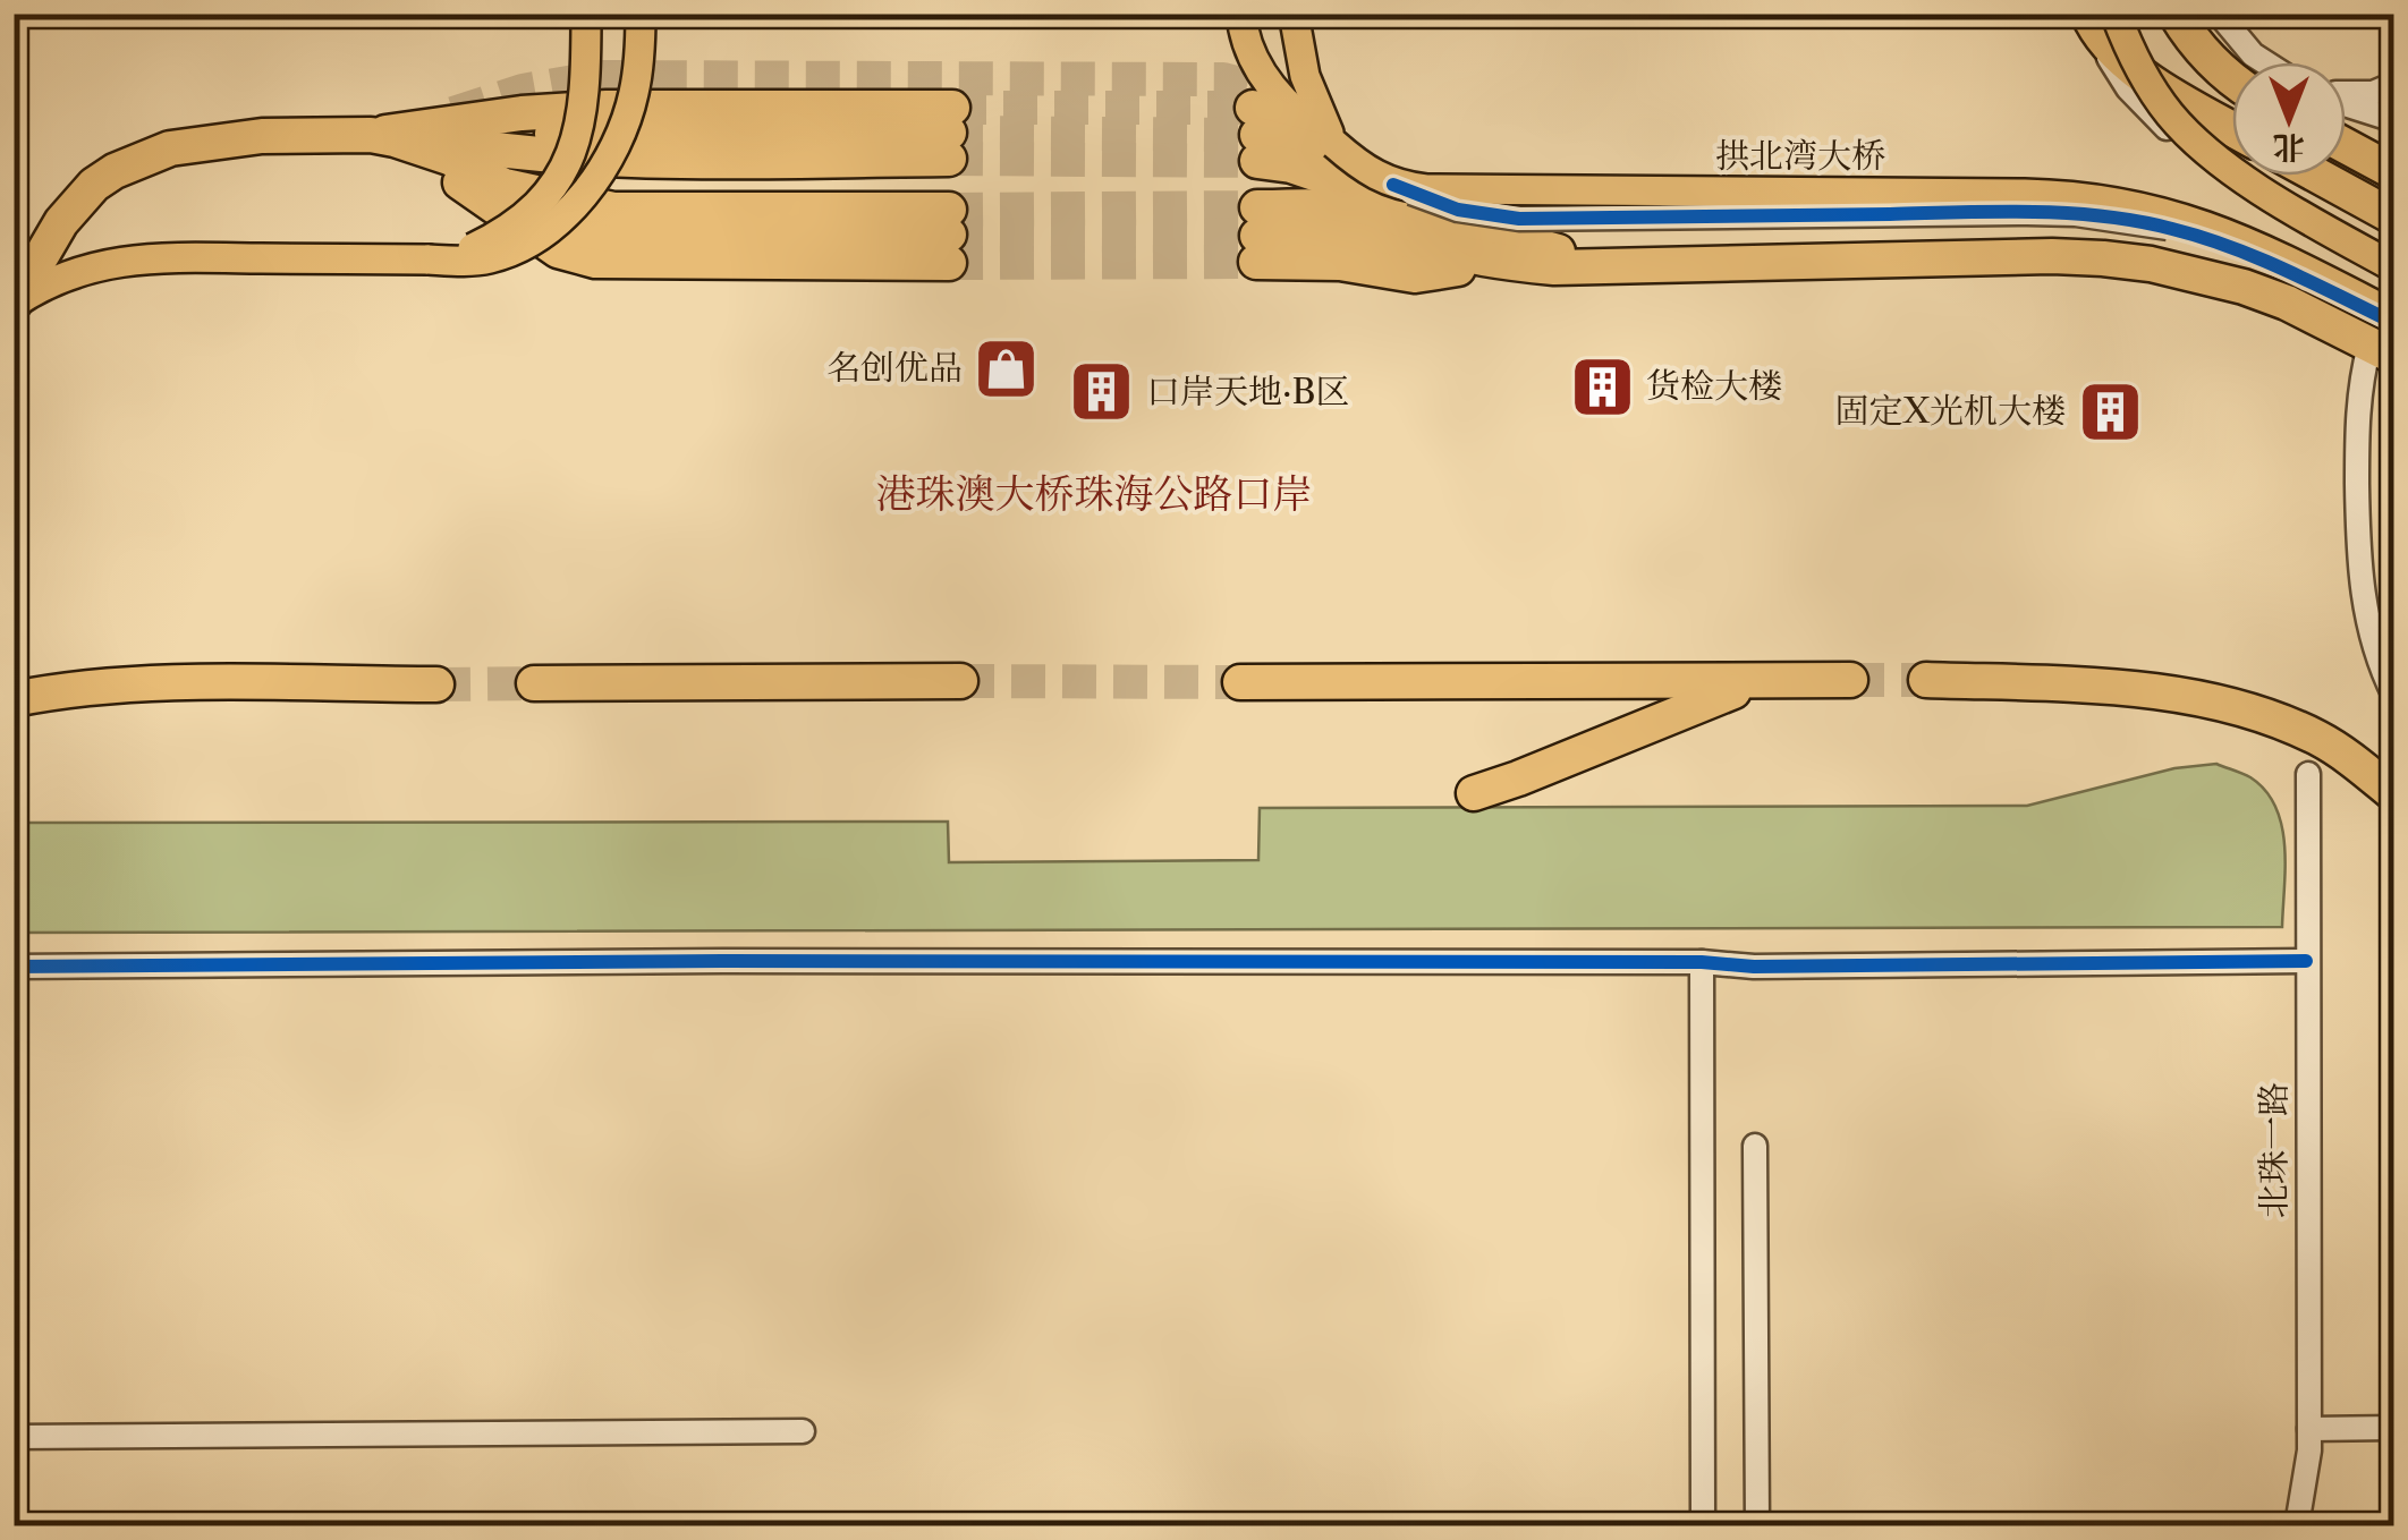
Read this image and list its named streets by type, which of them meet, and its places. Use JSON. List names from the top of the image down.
{
  "streets": {
    "main road": ["拱北湾大桥"],
    "street": ["北珠一路"]
  },
  "districts": ["港珠澳大桥珠海公路口岸"],
  "places": {
    "shop": ["名创优品"],
    "building": ["货检大楼", "口岸天地·B区", "固定X光机大楼"]
  },
  "north": "bottom"
}
